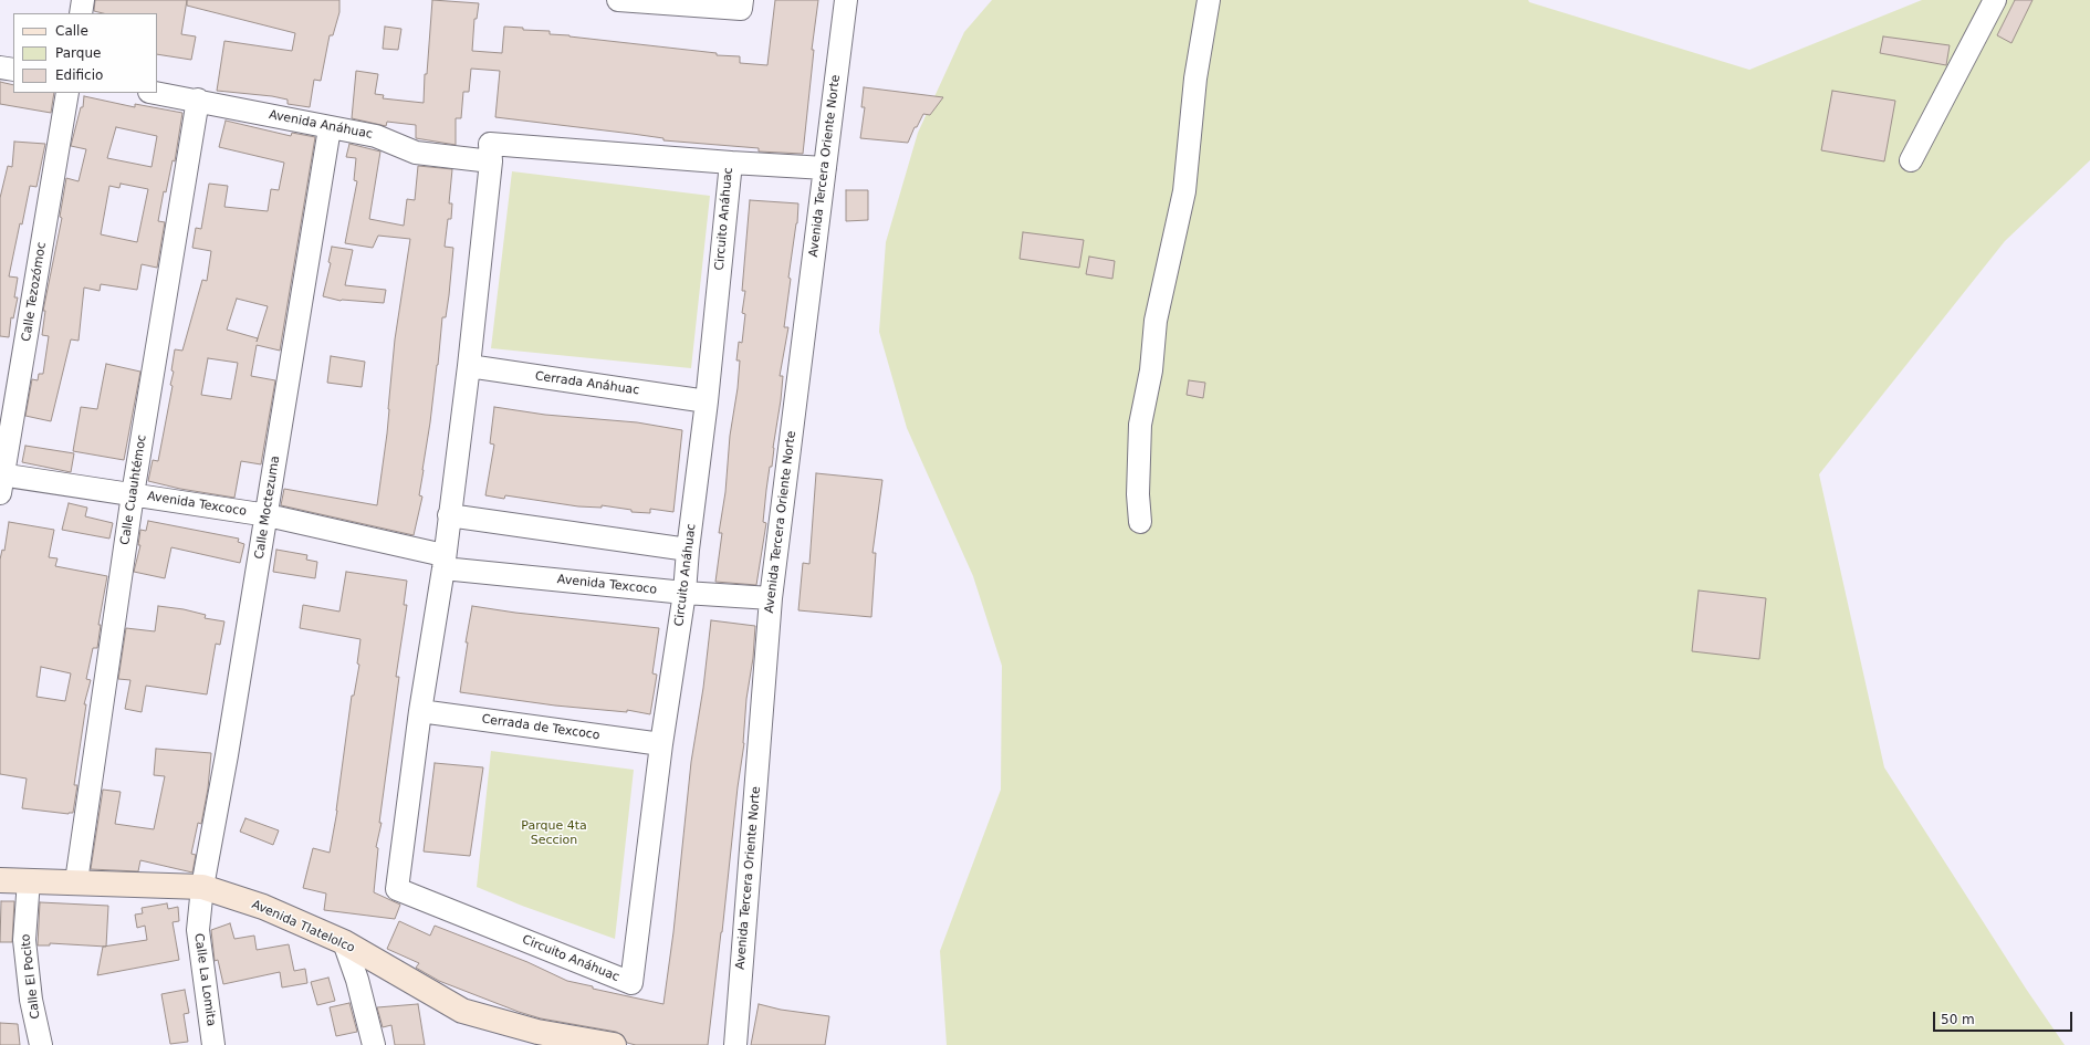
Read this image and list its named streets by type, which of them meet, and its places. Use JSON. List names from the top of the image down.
{
  "streets": {
    "street": [
      "Avenida Anáhuac",
      "Avenida Tercera Oriente Norte",
      "Circuito Anáhuac",
      "Calle Tezozómoc",
      "Cerrada Anáhuac",
      "Calle Cuauhtémoc",
      "Avenida Texcoco",
      "Calle Moctezuma",
      "Cerrada de Texcoco",
      "Avenida Tlatelolco",
      "Calle El Pocito",
      "Calle La Lomita"
    ]
  },
  "crossings": [
    ["Avenida Anáhuac", "Circuito Anáhuac"],
    ["Avenida Anáhuac", "Calle Cuauhtémoc"],
    ["Avenida Anáhuac", "Calle Moctezuma"],
    ["Avenida Tercera Oriente Norte", "Avenida Texcoco"],
    ["Circuito Anáhuac", "Cerrada Anáhuac"],
    ["Circuito Anáhuac", "Avenida Texcoco"],
    ["Circuito Anáhuac", "Cerrada de Texcoco"],
    ["Calle Tezozómoc", "Avenida Texcoco"],
    ["Calle Cuauhtémoc", "Avenida Texcoco"],
    ["Calle Cuauhtémoc", "Avenida Tlatelolco"],
    ["Avenida Texcoco", "Calle Moctezuma"],
    ["Calle Moctezuma", "Avenida Tlatelolco"],
    ["Calle Moctezuma", "Calle La Lomita"],
    ["Avenida Tlatelolco", "Calle El Pocito"],
    ["Avenida Tlatelolco", "Calle La Lomita"]
  ],
  "parks": ["Parque 4ta Seccion"],
  "legend": ["Calle", "Parque", "Edificio"],
  "scale_bar": "50 m"
}
